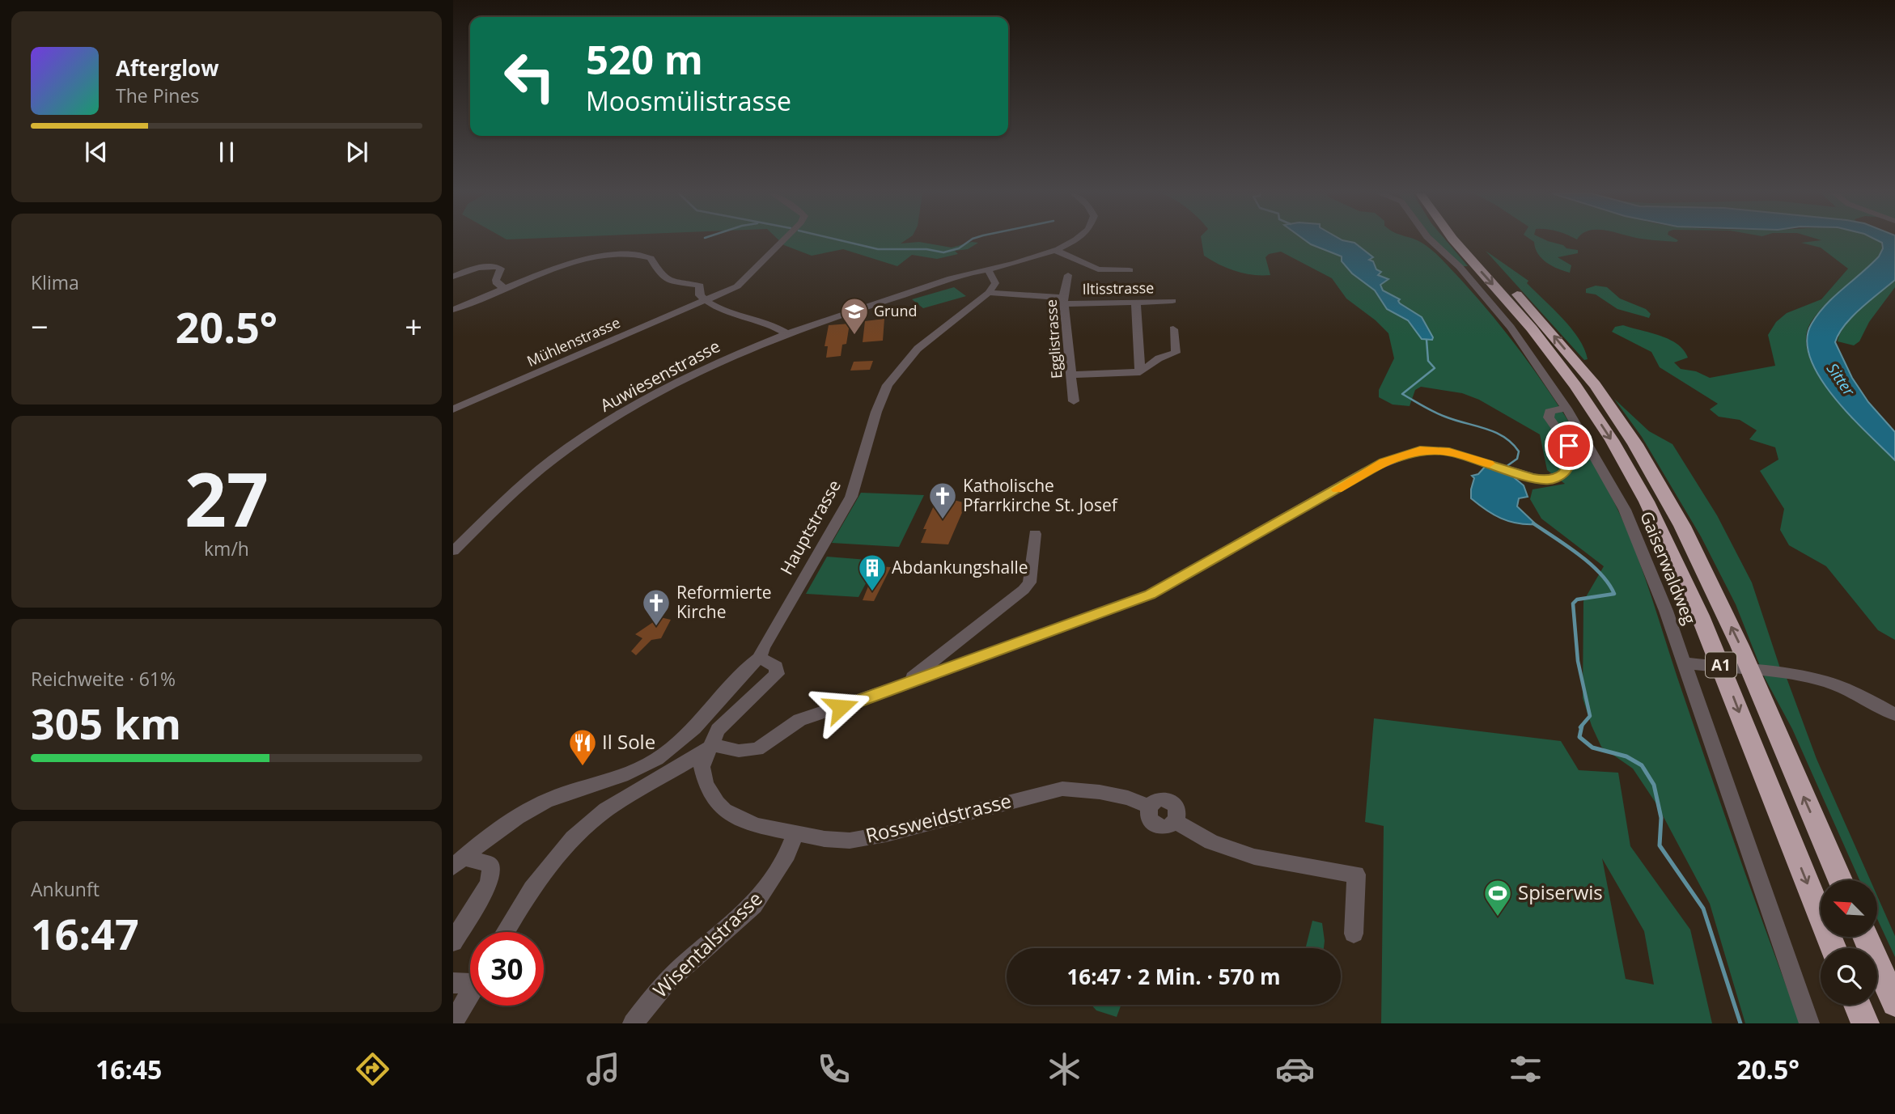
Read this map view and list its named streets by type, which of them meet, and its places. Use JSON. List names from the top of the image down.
{
  "streets": {
    "highway": ["A1"],
    "street": [
      "Iltisstrasse",
      "Egglistrasse",
      "Mühlenstrasse",
      "Auwiesenstrasse",
      "Hauptstrasse",
      "Gaiserwaldweg",
      "Rossweidstrasse",
      "Wisentalstrasse"
    ]
  },
  "crossings": [
    ["Iltisstrasse", "Egglistrasse"],
    ["Iltisstrasse", "Hauptstrasse"],
    ["Hauptstrasse", "Rossweidstrasse"],
    ["Rossweidstrasse", "Wisentalstrasse"]
  ],
  "water": ["Sitter"],
  "places": {
    "school or university": ["Grund"],
    "church": ["Katholische Pfarrkirche St. Josef", "Reformierte Kirche"],
    "building": ["Abdankungshalle"],
    "restaurant": ["Il Sole"],
    "sports": ["Spiserwis"]
  },
  "north": "top left",
  "page": {
    "turn": ["520 m", "Moosmülistrasse"],
    "song": ["Afterglow", "The Pines"],
    "tile": [
      "Klima",
      ["27", "km/h"],
      ["Reichweite · 61%", "305 km"],
      ["Ankunft", "16:47"]
    ],
    "heat": ["−", "20.5°", "+"],
    "limit": "30",
    "trip": "16:47 · 2 Min. · 570 m",
    "tabs": ["16:45", "20.5°"]
  }
}
